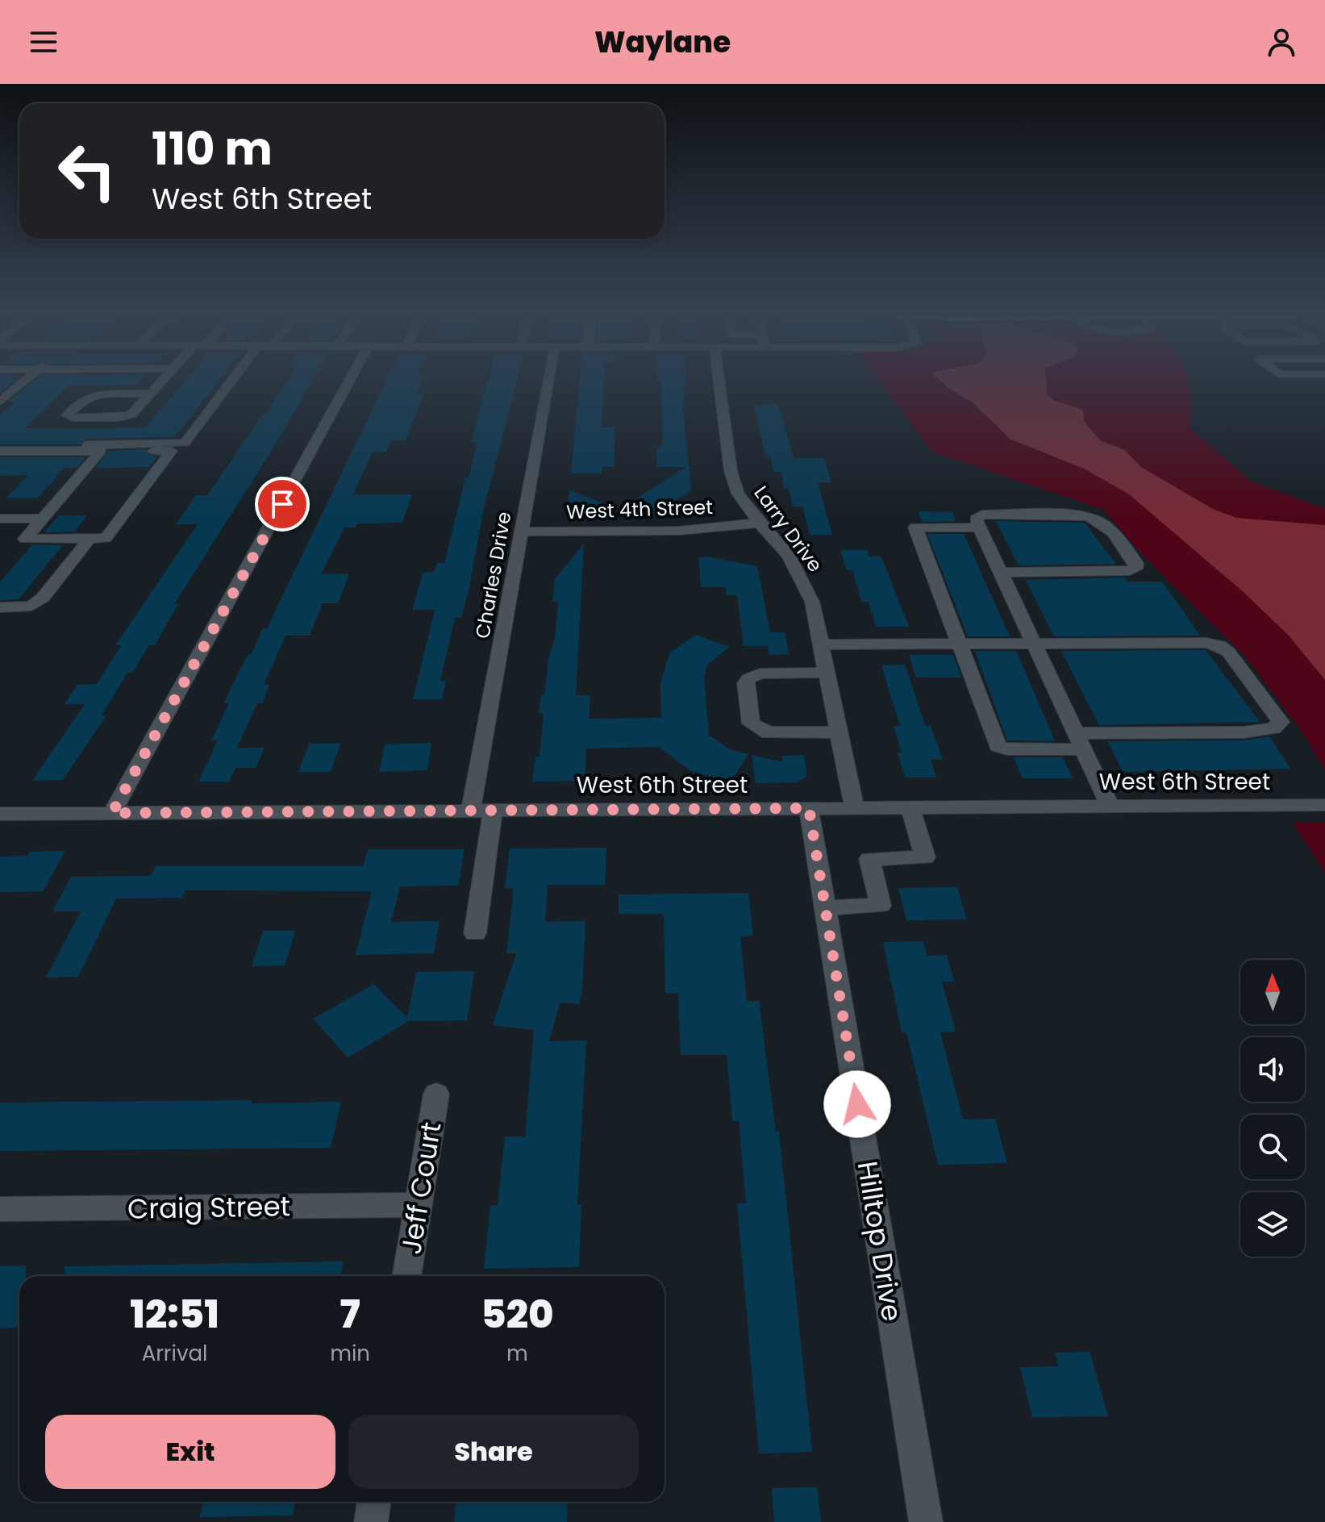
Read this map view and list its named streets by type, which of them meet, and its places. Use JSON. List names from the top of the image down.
{
  "streets": {
    "street": [
      "West 4th Street",
      "Larry Drive",
      "Charles Drive",
      "West 6th Street",
      "Jeff Court",
      "Craig Street",
      "Hilltop Drive"
    ]
  },
  "crossings": [
    ["West 4th Street", "Larry Drive"],
    ["West 4th Street", "Charles Drive"],
    ["Larry Drive", "West 6th Street"],
    ["Charles Drive", "West 6th Street"],
    ["West 6th Street", "Hilltop Drive"],
    ["Jeff Court", "Craig Street"]
  ],
  "north": "top",
  "page": {
    "header": "Waylane",
    "turn": ["110 m", "West 6th Street"],
    "eta": [
      "12:51",
      "Arrival",
      "7",
      "min",
      "520",
      "m"
    ],
    "buttons": ["Exit", "Share"]
  }
}
